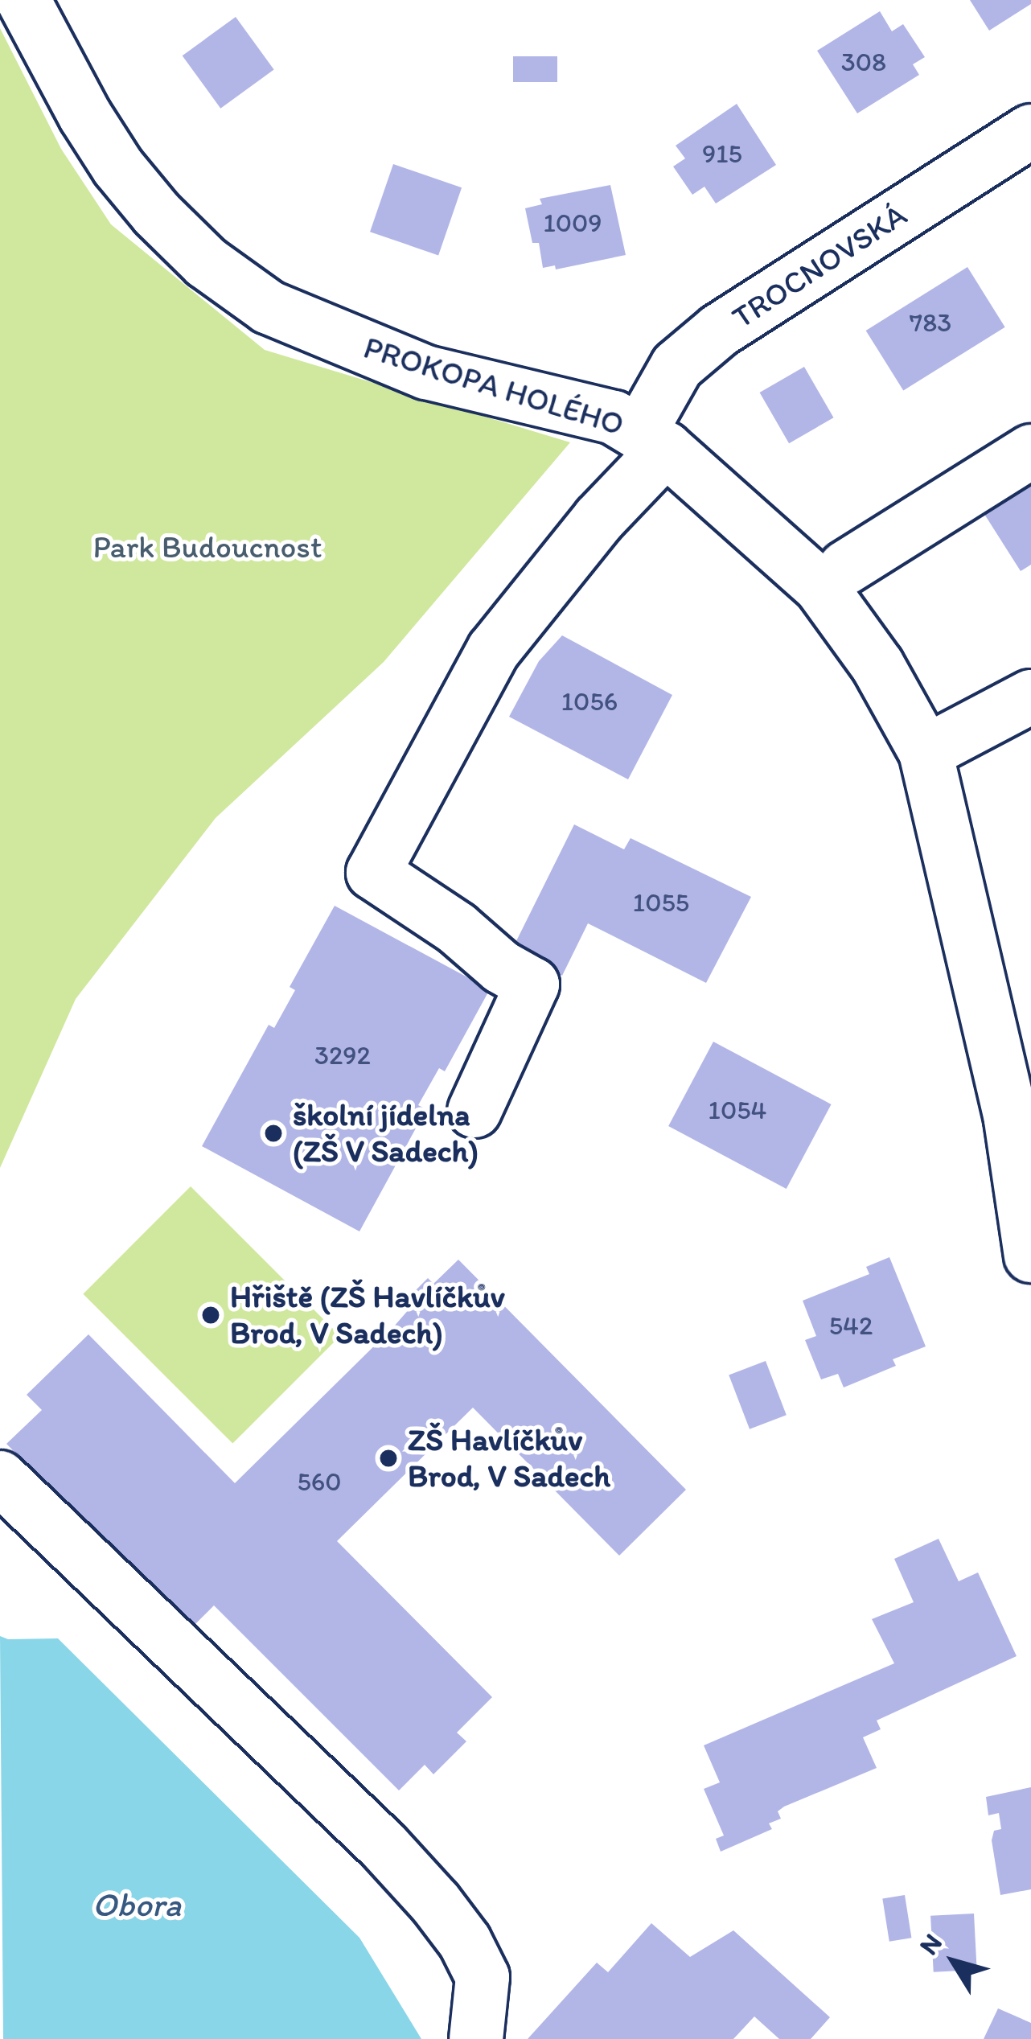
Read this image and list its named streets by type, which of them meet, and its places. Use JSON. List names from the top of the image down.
{
  "streets": {
    "street": ["TROCNOVSKÁ", "PROKOPA HOLÉHO"]
  },
  "crossings": [
    ["TROCNOVSKÁ", "PROKOPA HOLÉHO"]
  ],
  "water": ["Obora"],
  "parks": ["Park Budoucnost"],
  "places": ["školní jídelna (ZŠ V Sadech)", "Hřiště (ZŠ Havlíčkův Brod, V Sadech)", "ZŠ Havlíčkův Brod, V Sadech"],
  "house_numbers": [
    "308",
    "915",
    "1009",
    "783",
    "1056",
    "1055",
    "3292",
    "1054",
    "542",
    "560"
  ],
  "north": "top left"
}
